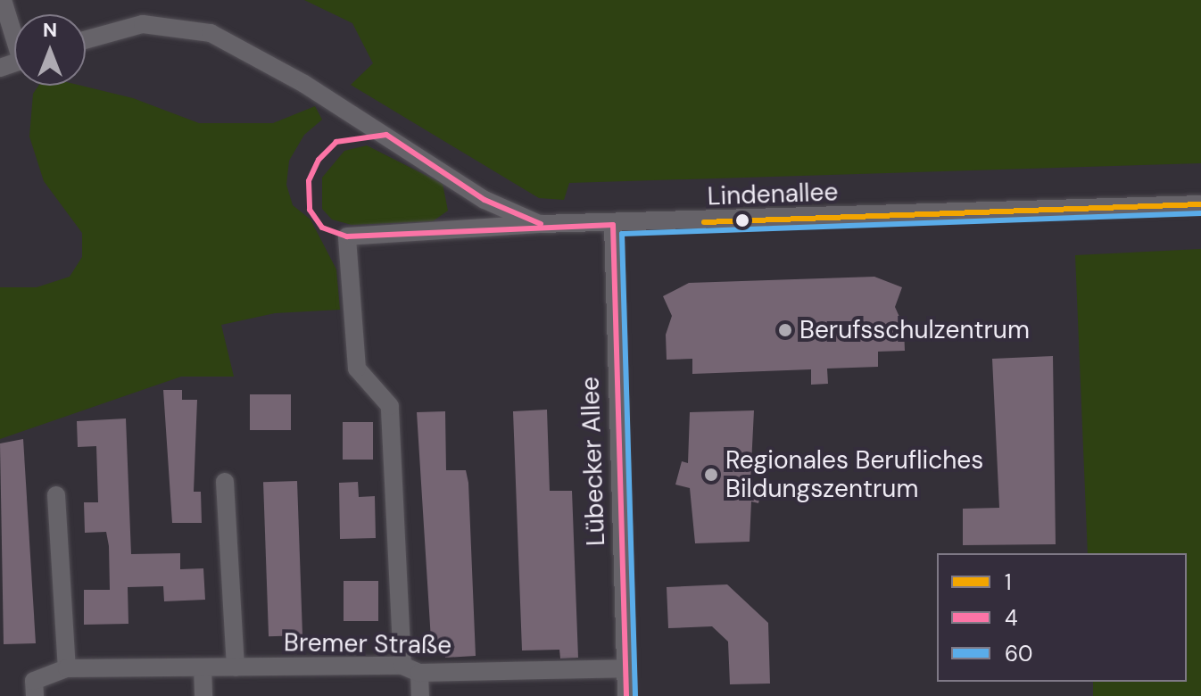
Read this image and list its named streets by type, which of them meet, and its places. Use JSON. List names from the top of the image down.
{
  "streets": {
    "street": ["Lindenallee", "Lübecker Allee", "Bremer Straße"]
  },
  "crossings": [
    ["Lindenallee", "Lübecker Allee"],
    ["Lindenallee", "Bremer Straße"],
    ["Lübecker Allee", "Bremer Straße"]
  ],
  "places": ["Berufsschulzentrum", "Regionales Berufliches Bildungszentrum"],
  "lines": ["transit line 4", "transit line 1", "transit line 60"],
  "legend": ["1", "4", "60"],
  "north": "top"
}
